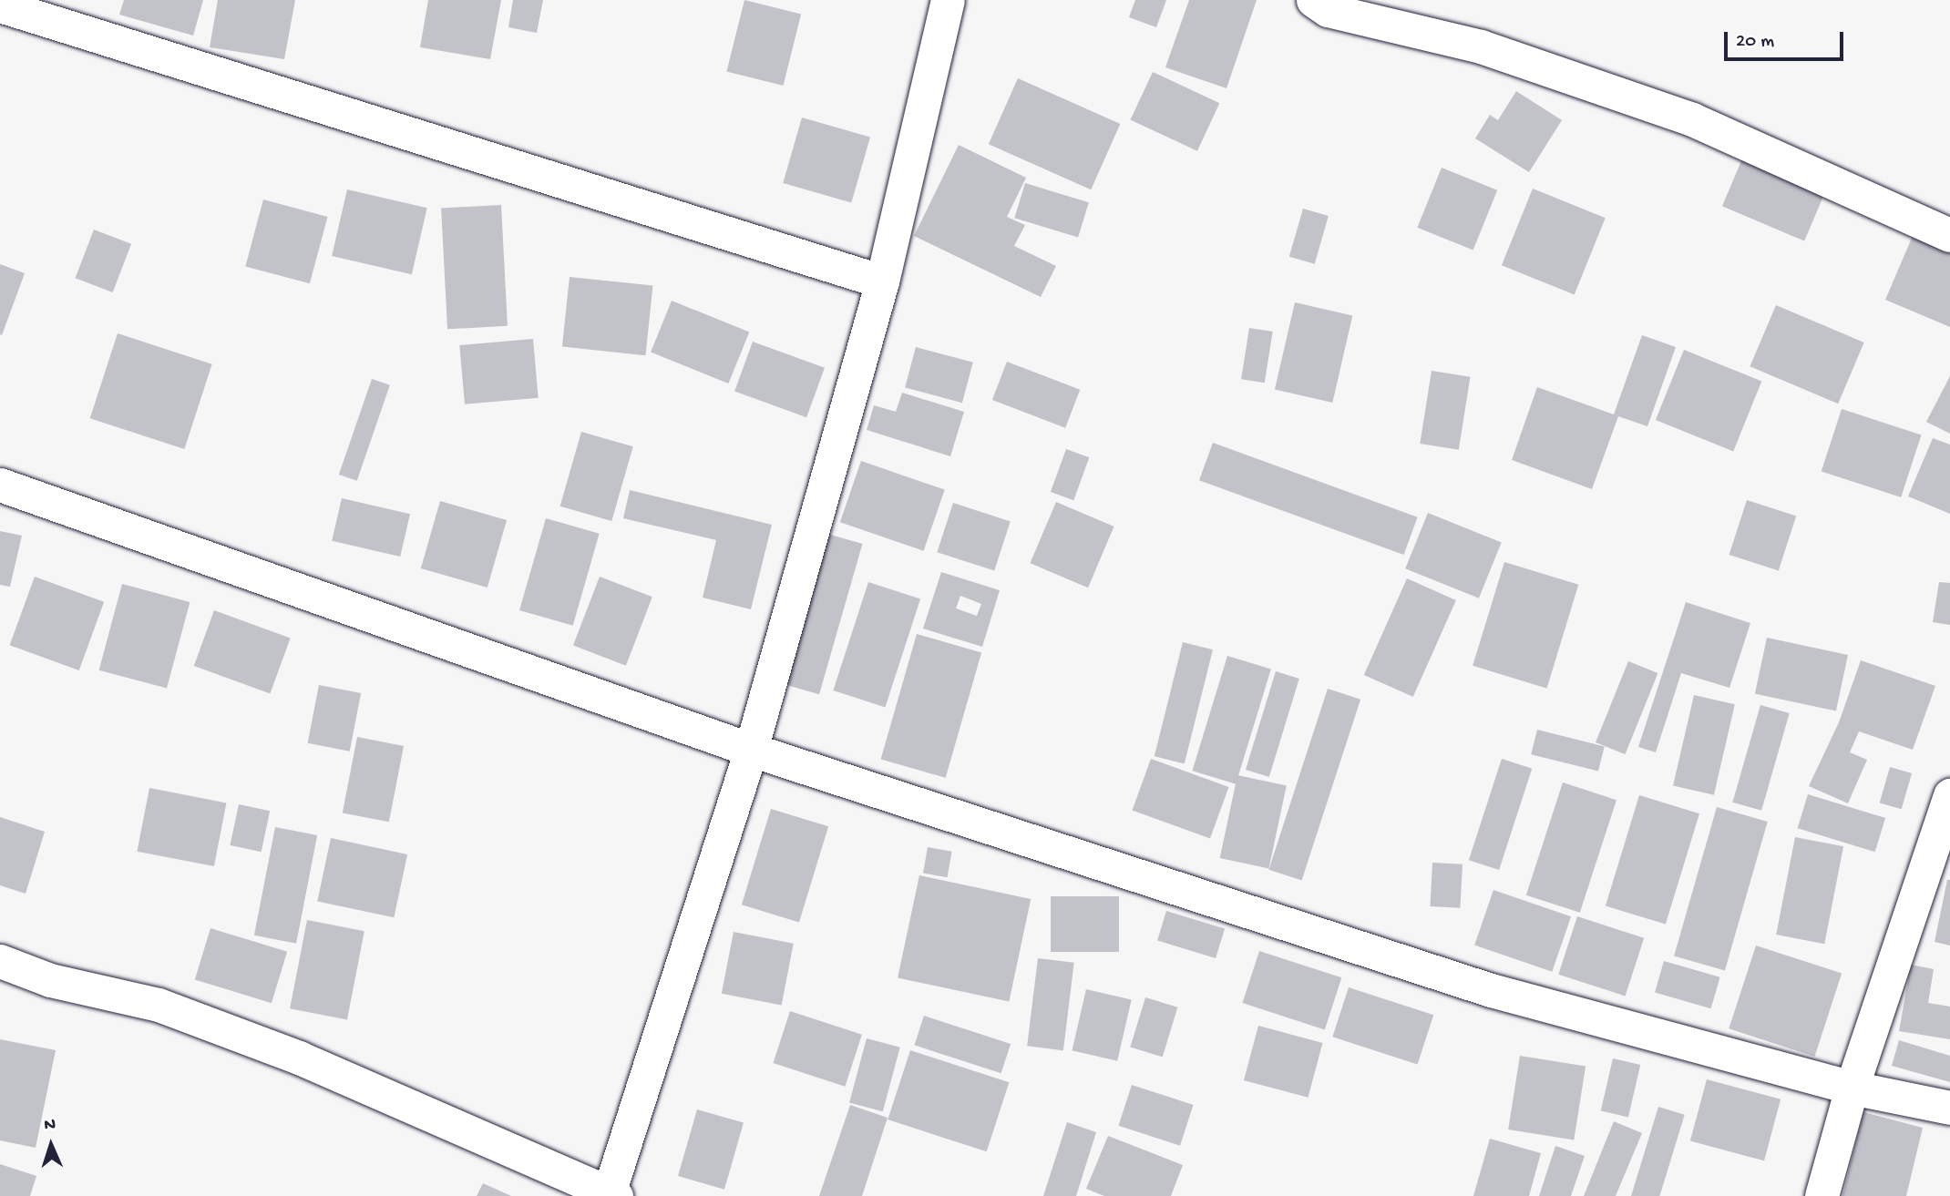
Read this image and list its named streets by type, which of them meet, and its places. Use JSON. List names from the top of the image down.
{
  "scale_bar": "20 m",
  "north": "top"
}
